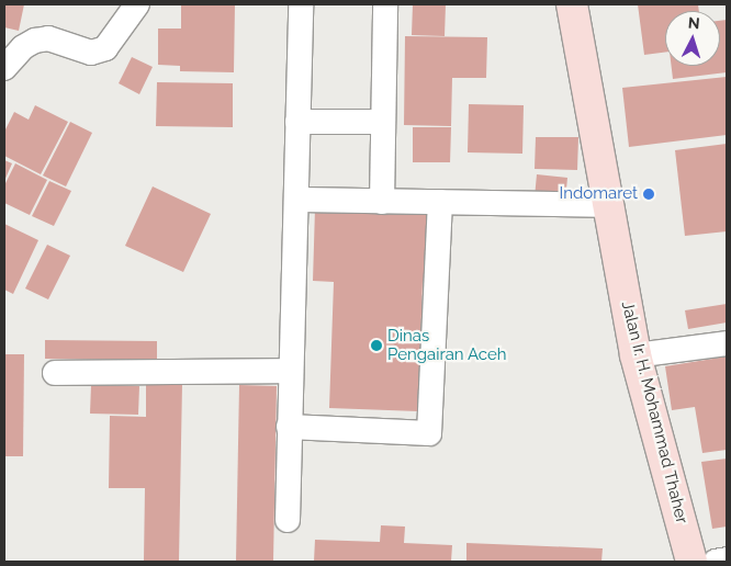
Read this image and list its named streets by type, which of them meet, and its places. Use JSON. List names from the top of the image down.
{
  "streets": {
    "main road": ["Jalan Ir. H. Mohammad Thaher"]
  },
  "places": ["Indomaret", "Dinas Pengairan Aceh"],
  "north": "top"
}
